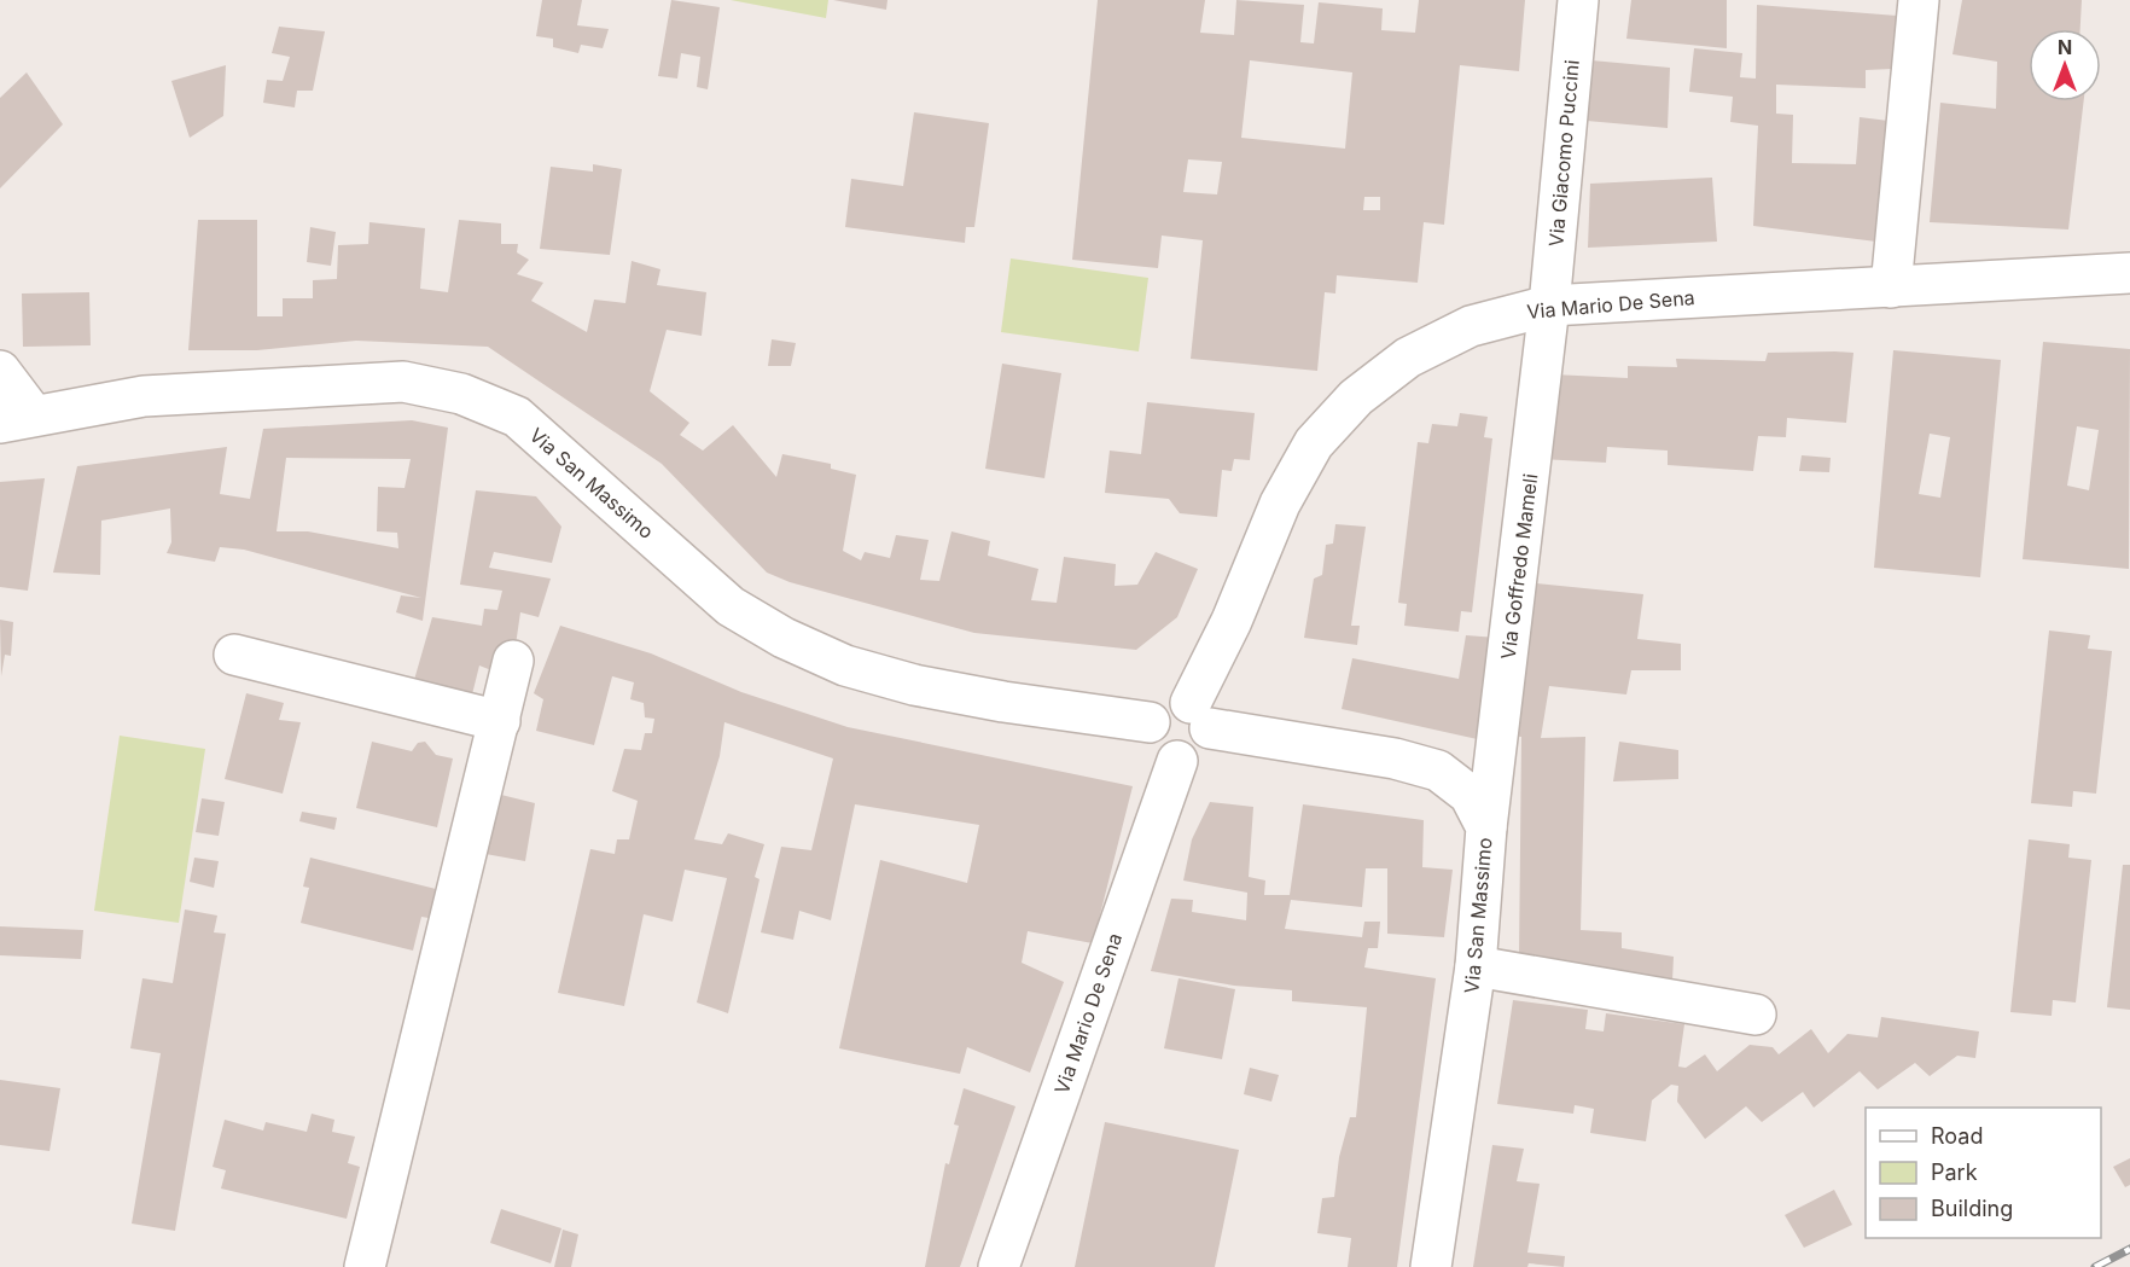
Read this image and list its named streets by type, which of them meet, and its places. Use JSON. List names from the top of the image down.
{
  "streets": {
    "street": [
      "Via Giacomo Puccini",
      "Via Mario De Sena",
      "Via San Massimo",
      "Via Goffredo Mameli"
    ]
  },
  "crossings": [
    ["Via Giacomo Puccini", "Via Mario De Sena"],
    ["Via Giacomo Puccini", "Via Goffredo Mameli"],
    ["Via Mario De Sena", "Via San Massimo"],
    ["Via Mario De Sena", "Via Goffredo Mameli"],
    ["Via San Massimo", "Via Goffredo Mameli"]
  ],
  "legend": ["Road", "Park", "Building"],
  "north": "top"
}
